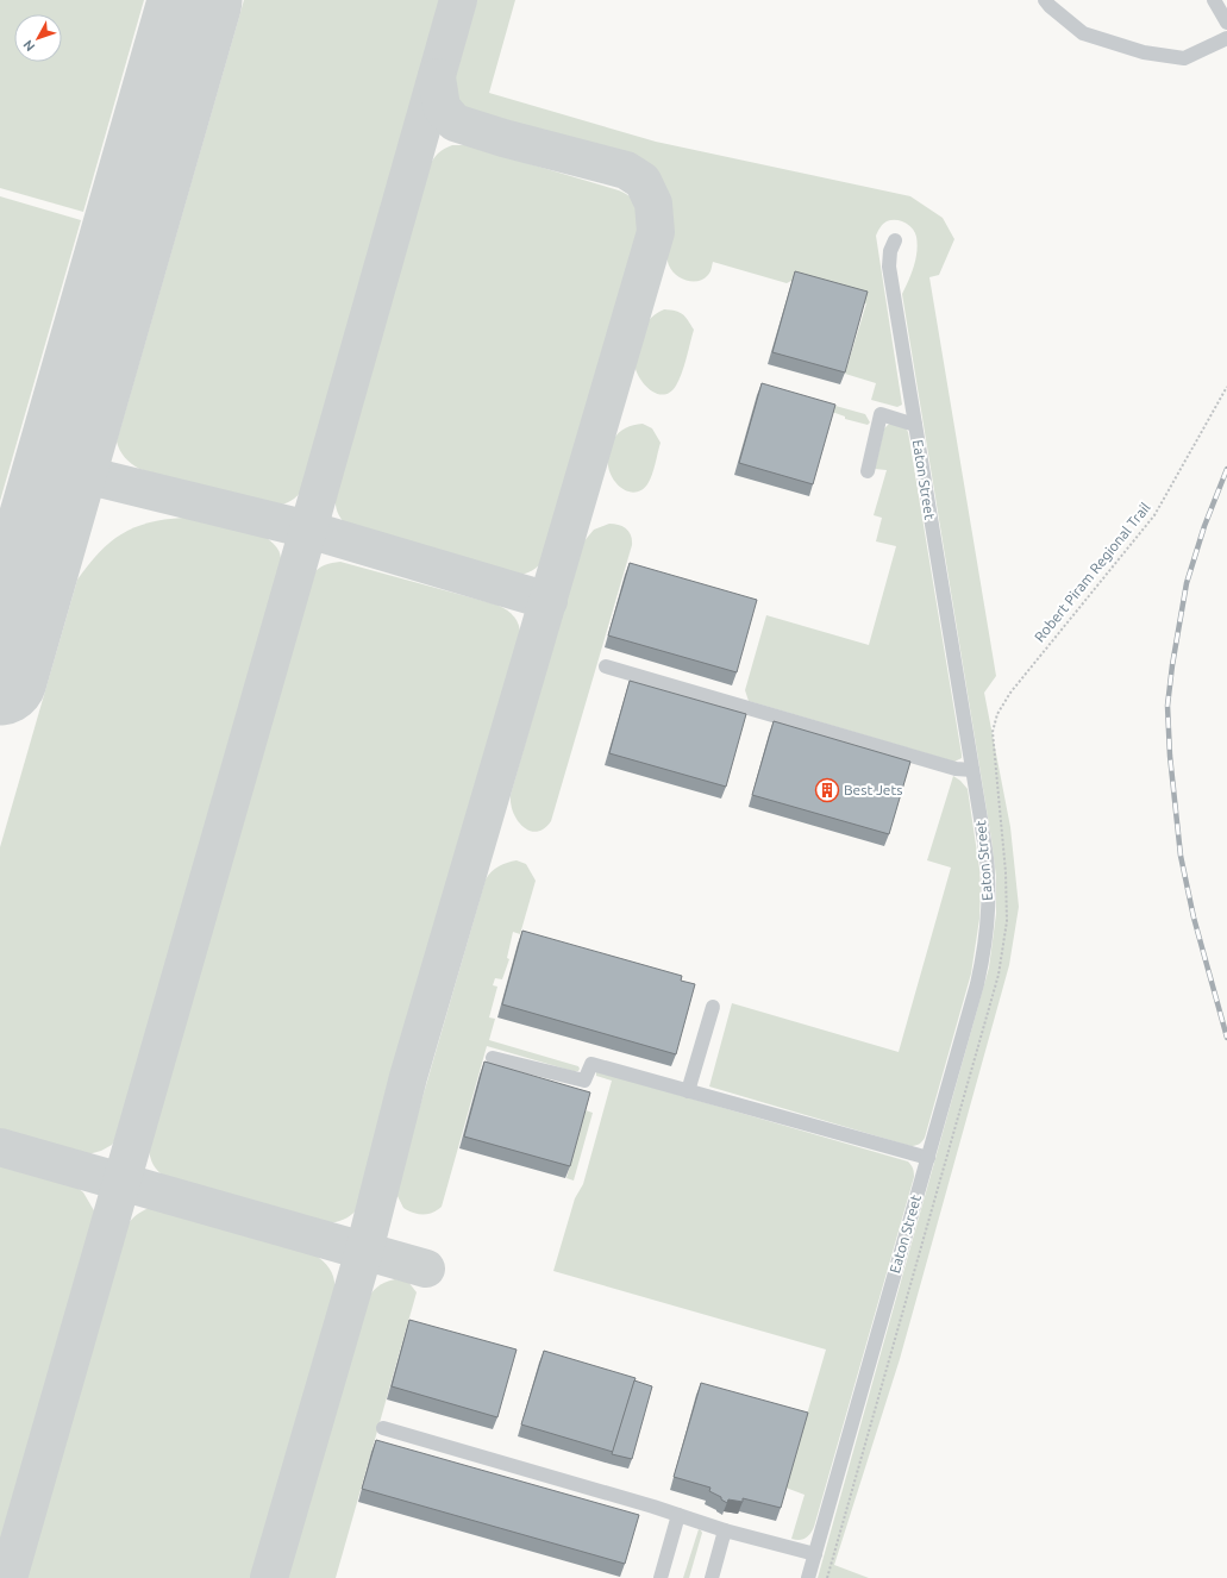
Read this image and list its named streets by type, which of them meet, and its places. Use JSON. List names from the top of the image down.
{
  "streets": {
    "street": ["Eaton Street"],
    "path": ["Robert Piram Regional Trail"]
  },
  "places": {
    "building": ["Best Jets"]
  },
  "north": "bottom left"
}
